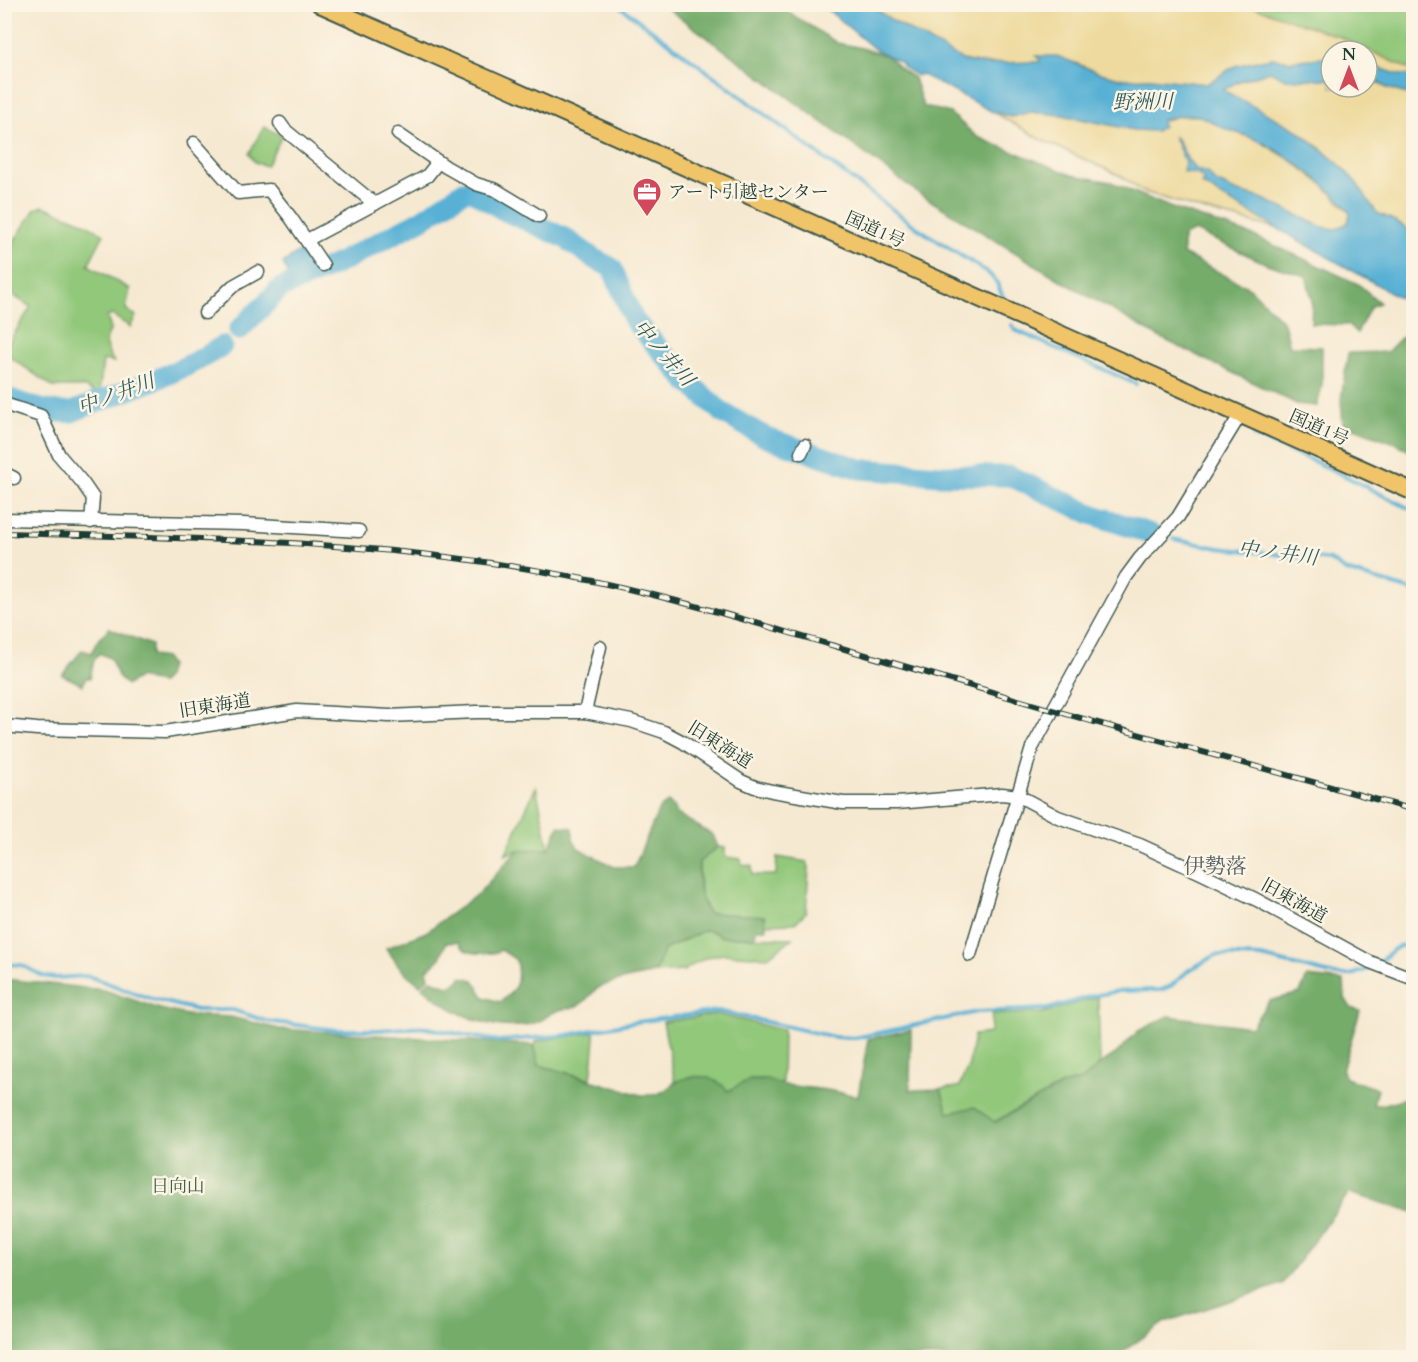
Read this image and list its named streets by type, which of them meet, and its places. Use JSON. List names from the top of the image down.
{
  "streets": {
    "highway": ["国道1号"],
    "street": ["旧東海道"]
  },
  "districts": ["伊勢落"],
  "water": ["野洲川", "中ノ井川"],
  "parks": ["日向山"],
  "places": {
    "office": ["アート引越センター"]
  },
  "north": "top"
}
